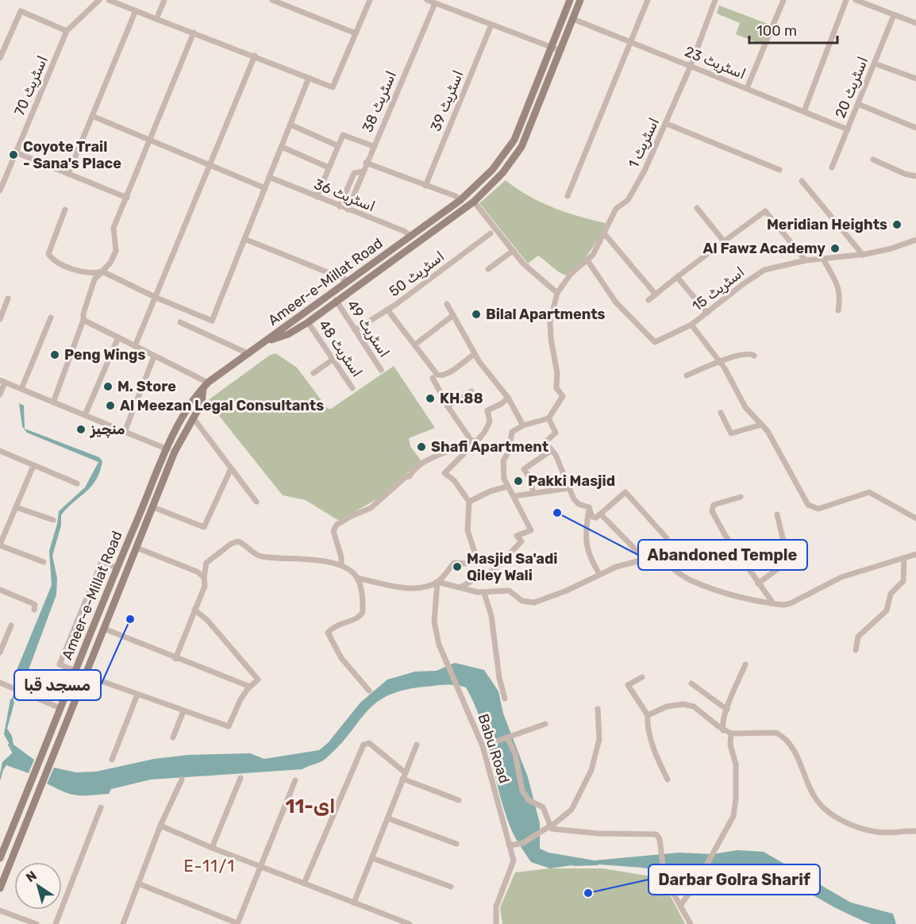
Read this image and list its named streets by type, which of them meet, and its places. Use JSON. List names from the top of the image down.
{
  "streets": {
    "main road": ["Ameer-e-Millat Road"],
    "street": [
      "اسٹریٹ 23",
      "اسٹریٹ 70",
      "اسٹریٹ 20",
      "اسٹریٹ 39",
      "اسٹریٹ 38",
      "اسٹریٹ 1",
      "اسٹریٹ 36",
      "اسٹریٹ 50",
      "اسٹریٹ 15",
      "اسٹریٹ 49",
      "اسٹریٹ 48",
      "Babu Road"
    ]
  },
  "crossings": [
    ["اسٹریٹ 23", "اسٹریٹ 20"],
    ["اسٹریٹ 23", "اسٹریٹ 1"],
    ["اسٹریٹ 23", "Ameer-e-Millat Road"],
    ["اسٹریٹ 38", "اسٹریٹ 36"],
    ["اسٹریٹ 1", "اسٹریٹ 15"],
    ["اسٹریٹ 36", "Ameer-e-Millat Road"],
    ["اسٹریٹ 50", "اسٹریٹ 49"],
    ["Ameer-e-Millat Road", "اسٹریٹ 49"],
    ["Ameer-e-Millat Road", "اسٹریٹ 48"]
  ],
  "districts": ["ای-11", "E-11/1"],
  "places": [
    "Coyote Trail - Sana's Place",
    "Meridian Heights",
    "Al Fawz Academy",
    "Bilal Apartments",
    "Peng Wings",
    "M. Store",
    "KH.88",
    "Al Meezan Legal Consultants",
    "منچیز",
    "Shafi Apartment",
    "Pakki Masjid",
    "Abandoned Temple",
    "Masjid Sa'adi Qiley Wali",
    "مسجد قبا",
    "Darbar Golra Sharif"
  ],
  "scale_bar": "100 m",
  "north": "top left"
}
